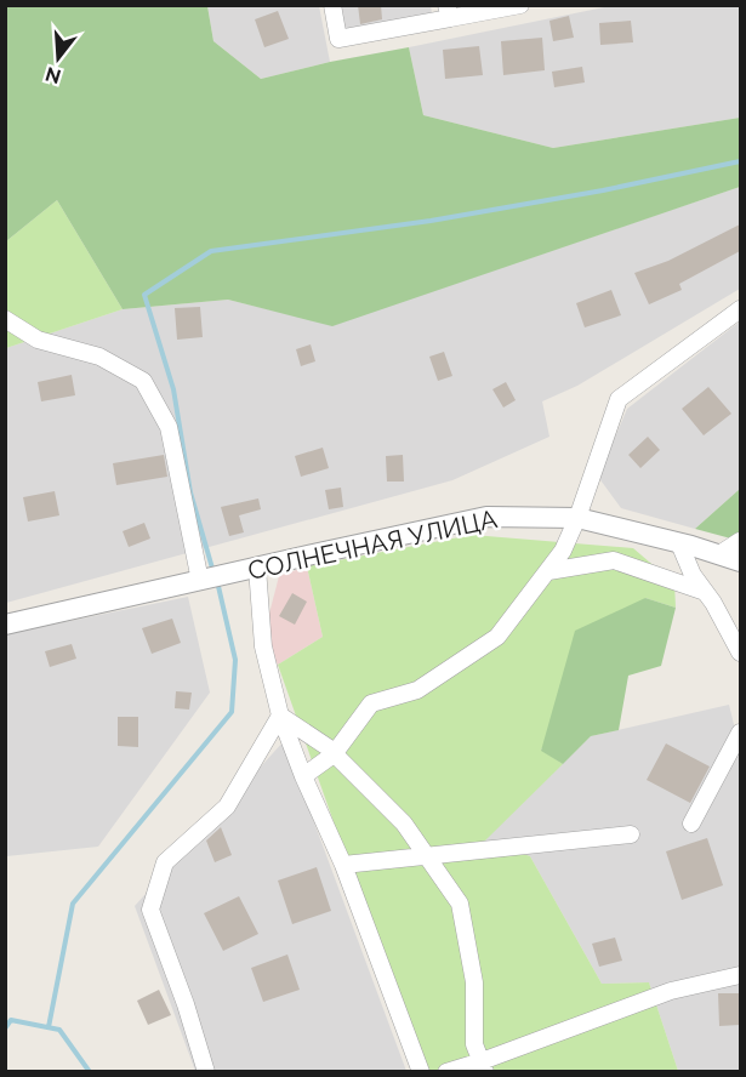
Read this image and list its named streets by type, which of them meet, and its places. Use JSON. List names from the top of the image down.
{
  "streets": {
    "street": ["СОЛНЕЧНАЯ УЛИЦА"]
  },
  "north": "bottom"
}
